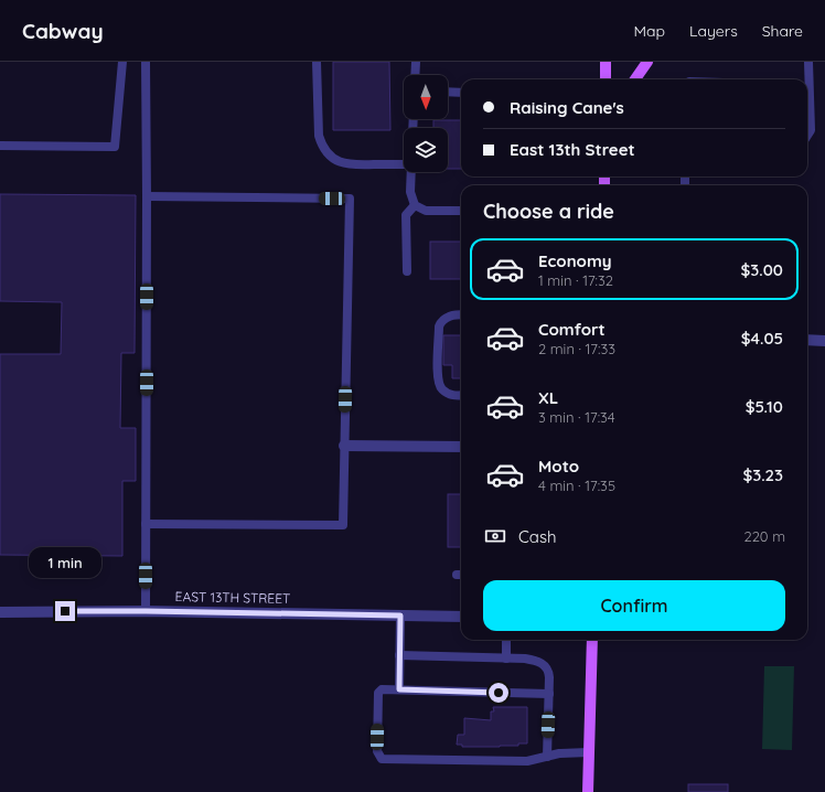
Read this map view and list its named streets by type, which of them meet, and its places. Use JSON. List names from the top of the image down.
{
  "streets": {
    "street": ["EAST 13TH STREET"]
  },
  "north": "bottom",
  "page": {
    "header": "Cabway",
    "nav": ["Map", "Layers", "Share"],
    "banner": ["Raising Cane's", "East 13th Street"],
    "heading": "Choose a ride",
    "list": [
      {
        "name": "Economy",
        "note": "1 min · 17:32",
        "value": "$3.00"
      },
      {
        "name": "Comfort",
        "note": "2 min · 17:33",
        "value": "$4.05"
      },
      {
        "name": "XL",
        "note": "3 min · 17:34",
        "value": "$5.10"
      },
      {
        "name": "Moto",
        "note": "4 min · 17:35",
        "value": "$3.23"
      }
    ],
    "pay": ["Cash", "220 m"],
    "bubble": "1 min",
    "buttons": "Confirm"
  }
}
